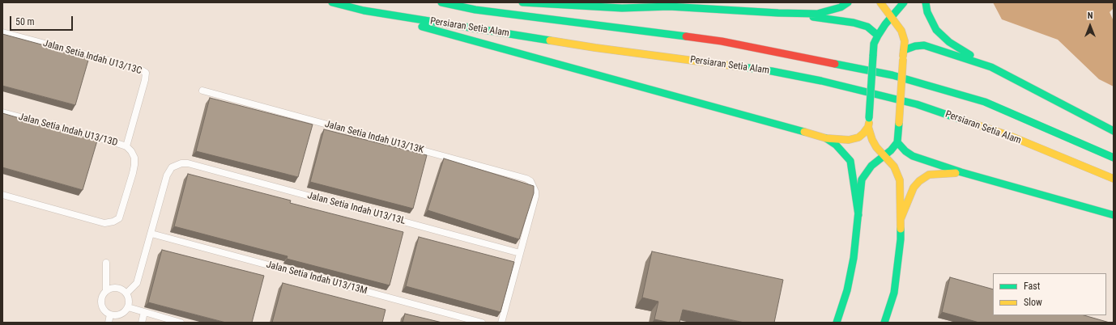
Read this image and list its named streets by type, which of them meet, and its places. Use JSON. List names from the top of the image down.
{
  "streets": {
    "main road": ["Persiaran Setia Alam"],
    "street": [
      "Jalan Setia Indah U13/13C",
      "Jalan Setia Indah U13/13D",
      "Jalan Setia Indah U13/13K",
      "Jalan Setia Indah U13/13L",
      "Jalan Setia Indah U13/13M"
    ]
  },
  "crossings": [
    ["Jalan Setia Indah U13/13C", "Jalan Setia Indah U13/13D"],
    ["Jalan Setia Indah U13/13K", "Jalan Setia Indah U13/13L"],
    ["Jalan Setia Indah U13/13L", "Jalan Setia Indah U13/13M"]
  ],
  "legend": ["Fast", "Slow"],
  "scale_bar": "50 m",
  "north": "top"
}
